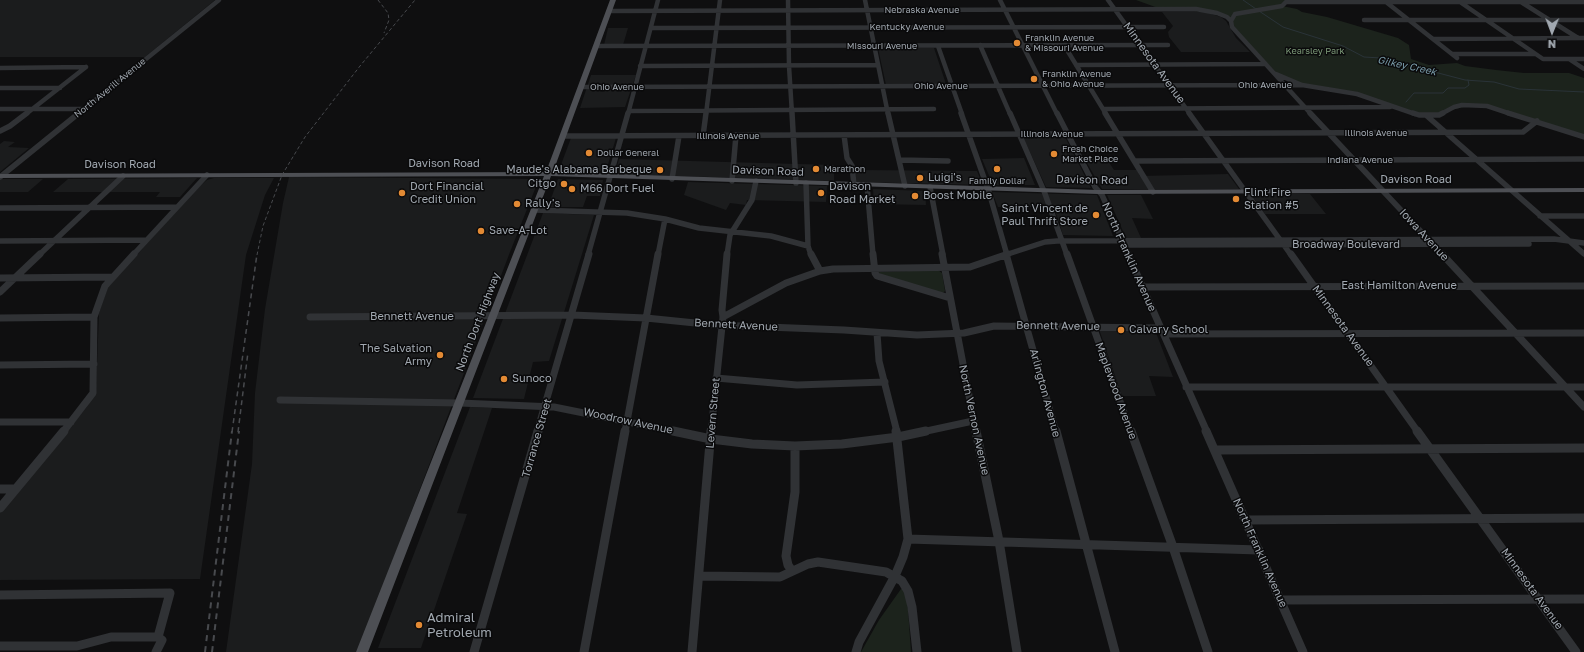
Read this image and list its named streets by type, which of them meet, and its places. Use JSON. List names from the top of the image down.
{
  "streets": {
    "main road": ["Davison Road", "North Dort Highway"],
    "street": [
      "Nebraska Avenue",
      "Kentucky Avenue",
      "Missouri Avenue",
      "Minnesota Avenue",
      "Ohio Avenue",
      "North Averill Avenue",
      "Illinois Avenue",
      "Indiana Avenue",
      "Iowa Avenue",
      "Broadway Boulevard",
      "North Franklin Avenue",
      "East Hamilton Avenue",
      "Bennett Avenue",
      "Maplewood Avenue",
      "Arlington Avenue",
      "Levern Street",
      "North Vernon Avenue",
      "Woodrow Avenue",
      "Torrance Street"
    ]
  },
  "crossings": [
    ["Nebraska Avenue", "Minnesota Avenue"],
    ["Nebraska Avenue", "Iowa Avenue"],
    ["Nebraska Avenue", "North Franklin Avenue"],
    ["Nebraska Avenue", "North Dort Highway"],
    ["Nebraska Avenue", "Torrance Street"],
    ["Kentucky Avenue", "Minnesota Avenue"],
    ["Kentucky Avenue", "North Franklin Avenue"],
    ["Kentucky Avenue", "Torrance Street"],
    ["Missouri Avenue", "Minnesota Avenue"],
    ["Missouri Avenue", "North Franklin Avenue"],
    ["Missouri Avenue", "North Dort Highway"],
    ["Missouri Avenue", "Maplewood Avenue"],
    ["Missouri Avenue", "Arlington Avenue"],
    ["Missouri Avenue", "Torrance Street"],
    ["Minnesota Avenue", "Ohio Avenue"],
    ["Minnesota Avenue", "Illinois Avenue"],
    ["Minnesota Avenue", "Indiana Avenue"],
    ["Minnesota Avenue", "Davison Road"],
    ["Minnesota Avenue", "Broadway Boulevard"],
    ["Minnesota Avenue", "East Hamilton Avenue"],
    ["Minnesota Avenue", "Bennett Avenue"],
    ["Ohio Avenue", "Iowa Avenue"],
    ["Ohio Avenue", "North Franklin Avenue"],
    ["Ohio Avenue", "North Dort Highway"],
    ["Ohio Avenue", "Maplewood Avenue"],
    ["Ohio Avenue", "Arlington Avenue"],
    ["Ohio Avenue", "Torrance Street"],
    ["North Averill Avenue", "Davison Road"],
    ["Illinois Avenue", "Iowa Avenue"],
    ["Illinois Avenue", "North Franklin Avenue"],
    ["Illinois Avenue", "North Dort Highway"],
    ["Illinois Avenue", "Maplewood Avenue"],
    ["Illinois Avenue", "Arlington Avenue"],
    ["Illinois Avenue", "Torrance Street"],
    ["Indiana Avenue", "Iowa Avenue"],
    ["Davison Road", "Iowa Avenue"],
    ["Davison Road", "North Franklin Avenue"],
    ["Davison Road", "North Dort Highway"],
    ["Davison Road", "Maplewood Avenue"],
    ["Davison Road", "Arlington Avenue"],
    ["Davison Road", "Levern Street"],
    ["Davison Road", "North Vernon Avenue"],
    ["Davison Road", "Torrance Street"],
    ["Iowa Avenue", "Broadway Boulevard"],
    ["Iowa Avenue", "East Hamilton Avenue"],
    ["Iowa Avenue", "Bennett Avenue"],
    ["Broadway Boulevard", "North Franklin Avenue"],
    ["Broadway Boulevard", "Maplewood Avenue"],
    ["Broadway Boulevard", "Arlington Avenue"],
    ["Broadway Boulevard", "Levern Street"],
    ["Broadway Boulevard", "North Vernon Avenue"],
    ["North Franklin Avenue", "East Hamilton Avenue"],
    ["North Franklin Avenue", "Bennett Avenue"],
    ["Bennett Avenue", "North Dort Highway"],
    ["Bennett Avenue", "Maplewood Avenue"],
    ["Bennett Avenue", "Arlington Avenue"],
    ["Bennett Avenue", "Levern Street"],
    ["Bennett Avenue", "North Vernon Avenue"],
    ["Bennett Avenue", "Torrance Street"],
    ["North Dort Highway", "Woodrow Avenue"],
    ["Levern Street", "Woodrow Avenue"],
    ["North Vernon Avenue", "Woodrow Avenue"],
    ["Woodrow Avenue", "Torrance Street"]
  ],
  "water": ["Gilkey Creek"],
  "parks": ["Kearsley Park"],
  "places": [
    "Franklin Avenue & Missouri Avenue",
    "Franklin Avenue & Ohio Avenue",
    "Dollar General",
    "Fresh Choice Market Place",
    "Marathon",
    "Family Dollar",
    "Maude's Alabama Barbeque",
    "Luigi's",
    "Citgo",
    "M66 Dort Fuel",
    "Dort Financial Credit Union",
    "Davison Road Market",
    "Boost Mobile",
    "Flint Fire Station #5",
    "Rally's",
    "Saint Vincent de Paul Thrift Store",
    "Save-A-Lot",
    "Calvary School",
    "The Salvation Army",
    "Sunoco",
    "Admiral Petroleum"
  ],
  "north": "bottom"
}
